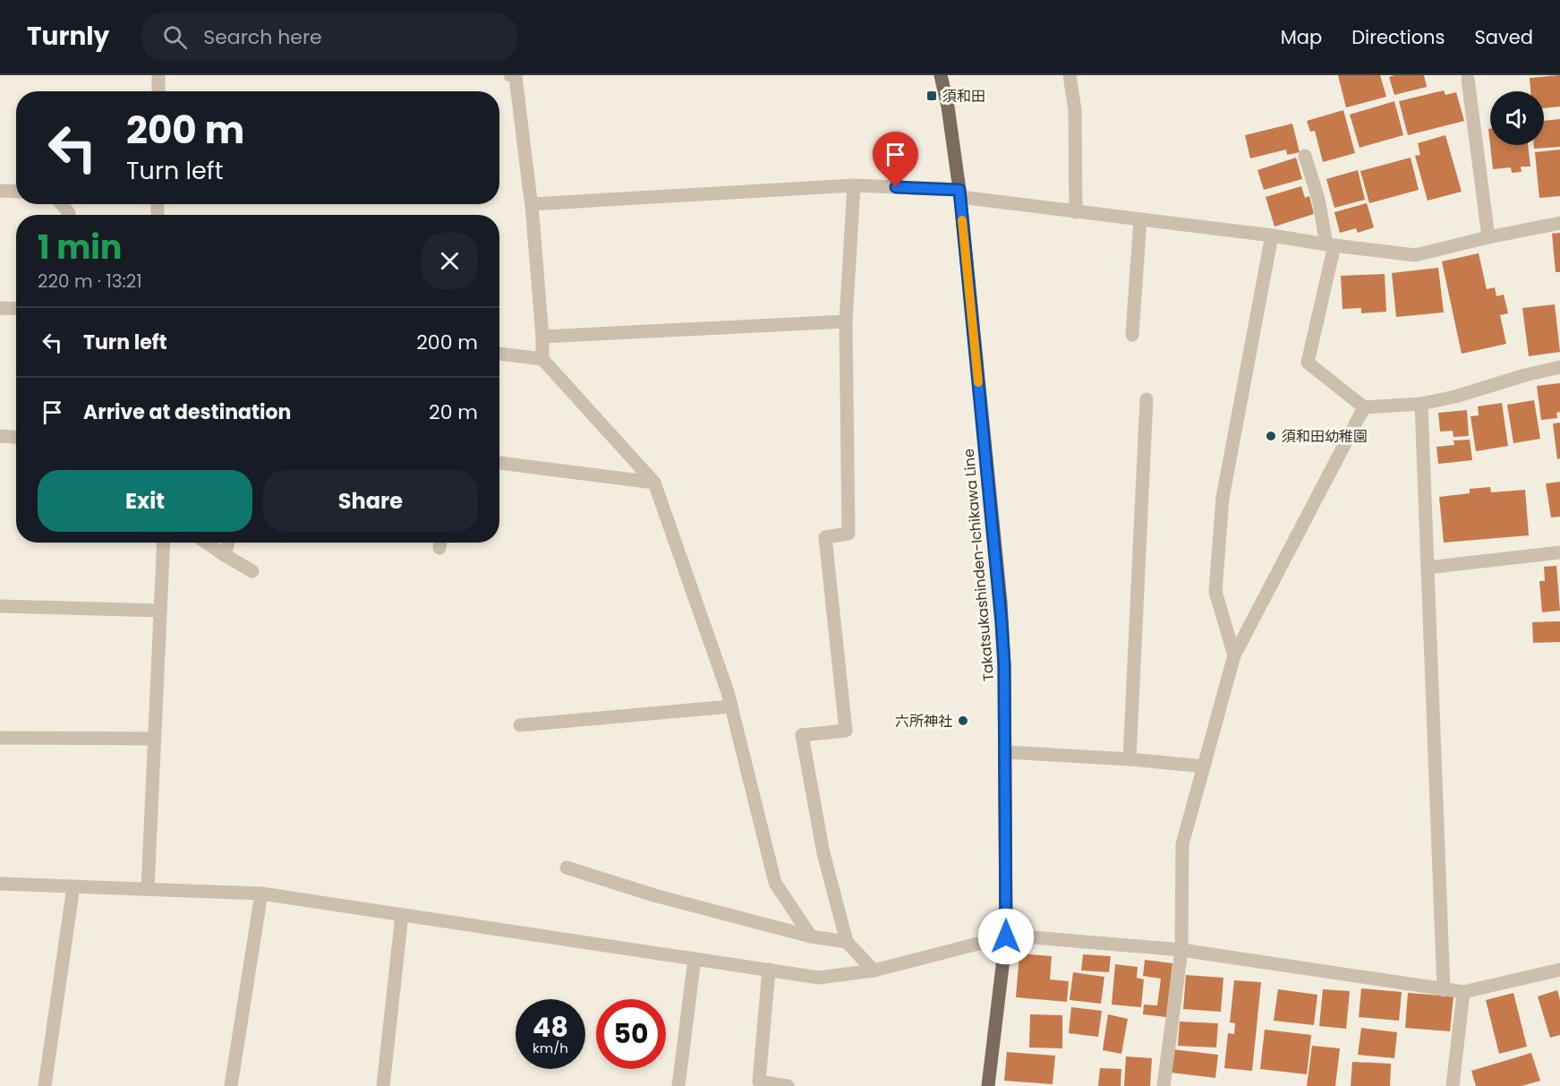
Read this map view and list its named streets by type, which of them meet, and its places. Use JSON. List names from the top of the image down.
{
  "streets": {
    "main road": ["Takatsukashinden-Ichikawa Line"]
  },
  "places": {
    "transit": ["須和田"],
    "other": ["須和田幼稚園", "六所神社"]
  },
  "page": {
    "header": "Turnly",
    "search": "Search here",
    "nav": ["Map", "Directions", "Saved"],
    "turn": ["200 m", "Turn left"],
    "heading": ["1 min", "220 m · 13:21"],
    "list": [
      {
        "name": "Turn left",
        "value": "200 m"
      },
      {
        "name": "Arrive at destination",
        "value": "20 m"
      }
    ],
    "buttons": ["Exit", "Share"],
    "speed": "48 km/h",
    "limit": "50"
  }
}
